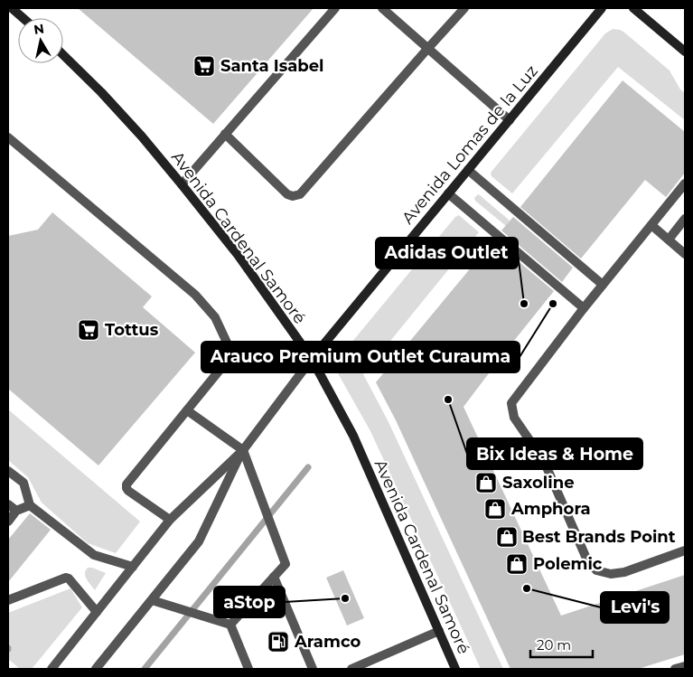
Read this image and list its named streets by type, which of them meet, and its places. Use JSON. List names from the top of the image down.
{
  "streets": {
    "main road": ["Avenida Lomas de la Luz", "Avenida Cardenal Samoré"]
  },
  "crossings": [
    ["Avenida Lomas de la Luz", "Avenida Cardenal Samoré"]
  ],
  "places": {
    "supermarket": ["Santa Isabel", "Tottus"],
    "other": [
      "Adidas Outlet",
      "Arauco Premium Outlet Curauma",
      "Bix Ideas & Home",
      "Levi's",
      "aStop"
    ],
    "shop": [
      "Saxoline",
      "Amphora",
      "Best Brands Point",
      "Polemic"
    ],
    "fuel station": ["Aramco"]
  },
  "scale_bar": "20 m",
  "north": "top"
}
